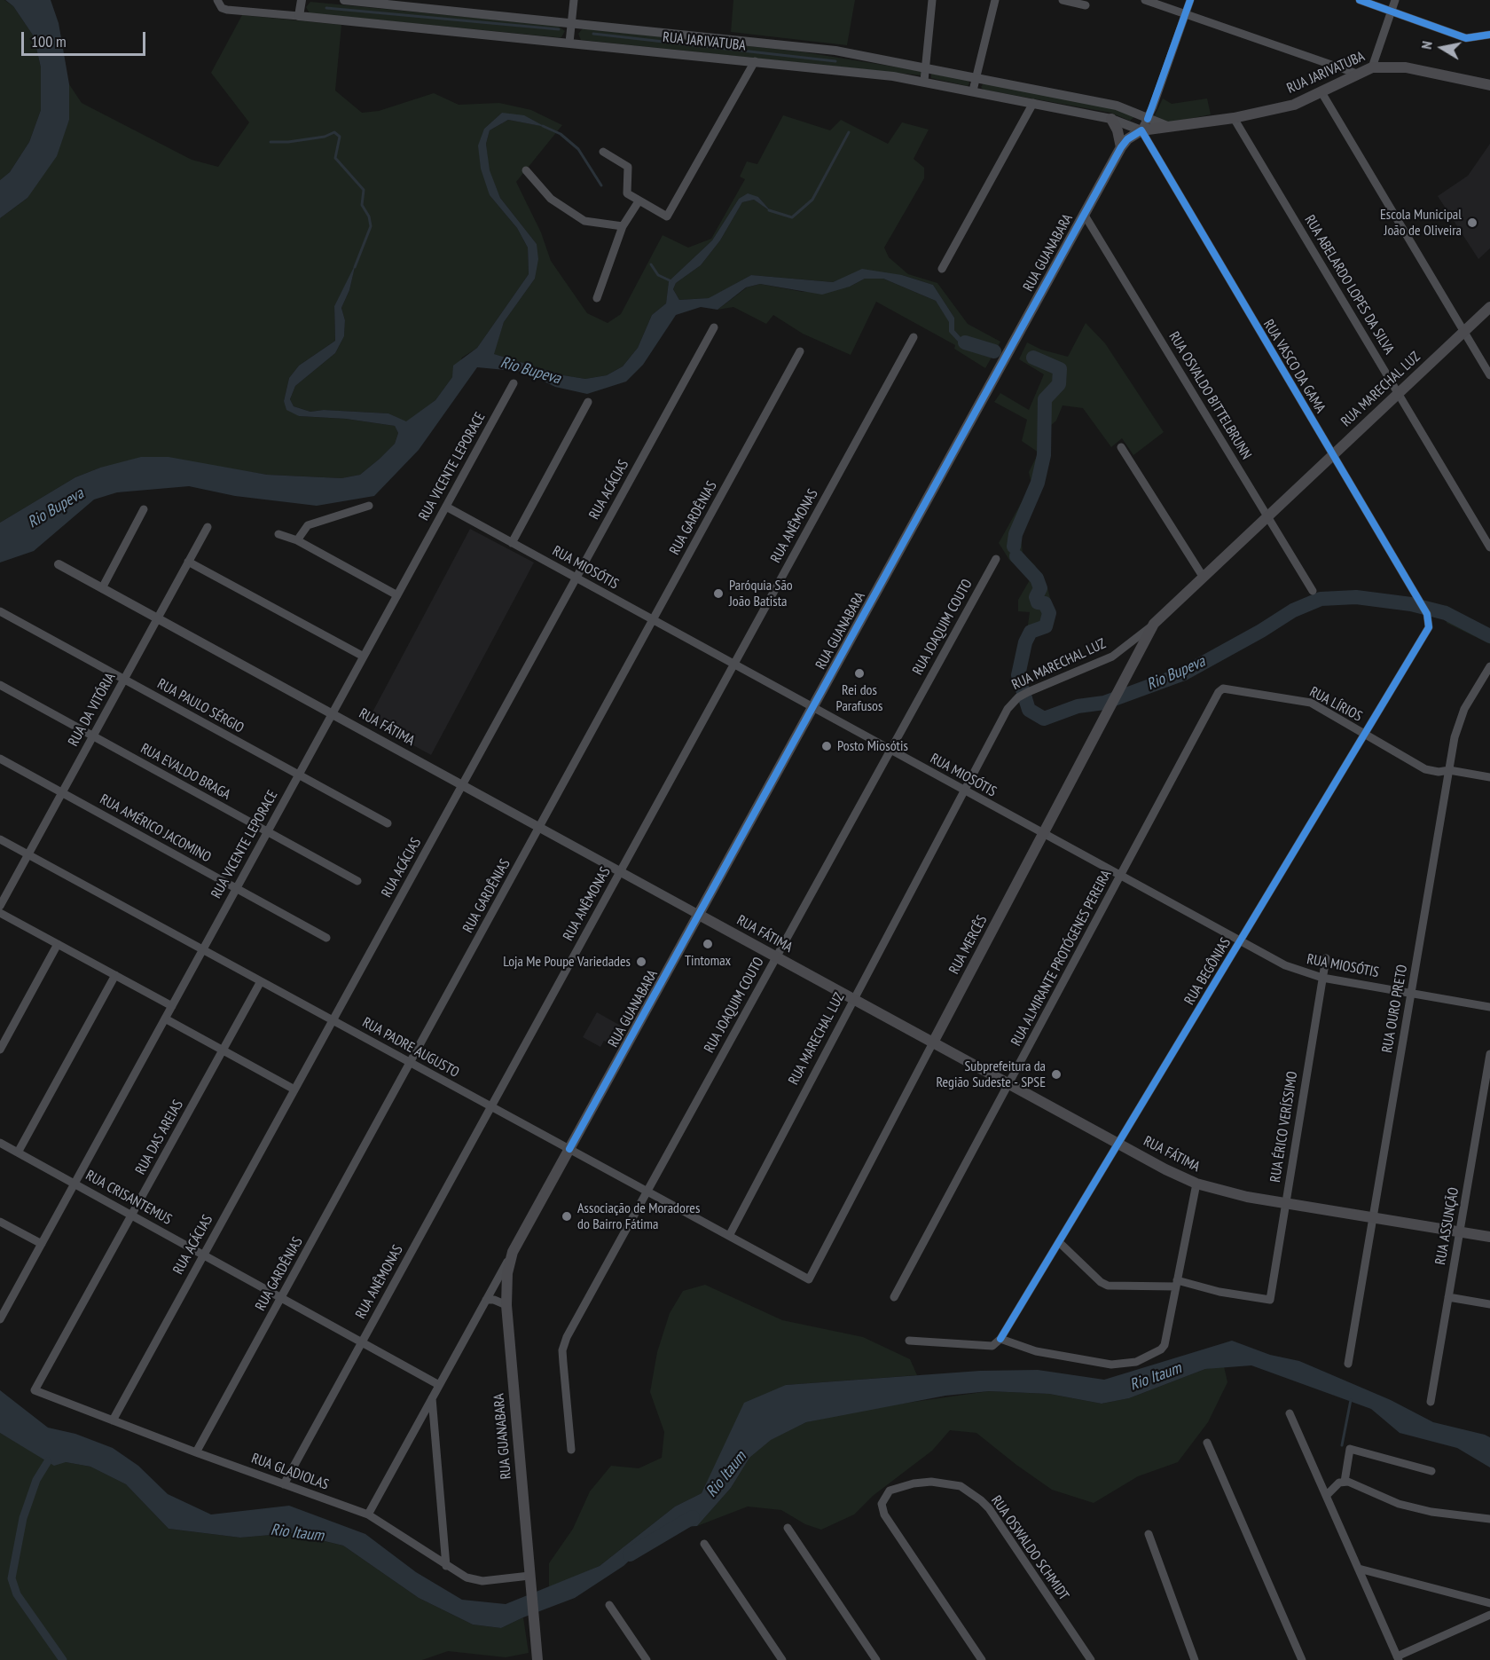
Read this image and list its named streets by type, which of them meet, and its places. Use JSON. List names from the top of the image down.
{
  "streets": {
    "main road": [
      "RUA JARIVATUBA",
      "RUA GUANABARA",
      "RUA MARECHAL LUZ",
      "RUA FÁTIMA",
      "RUA MERCÊS"
    ],
    "street": [
      "RUA ABELARDO LOPES DA SILVA",
      "RUA VASCO DA GAMA",
      "RUA OSVALDO BITTELBRUNN",
      "RUA VICENTE LEPORACE",
      "RUA ACÁCIAS",
      "RUA GARDÊNIAS",
      "RUA ANÊMONAS",
      "RUA MIOSÓTIS",
      "RUA JOAQUIM COUTO",
      "RUA LÍRIOS",
      "RUA PAULO SÉRGIO",
      "RUA DA VITÓRIA",
      "RUA EVALDO BRAGA",
      "RUA AMÉRICO JACOMINO",
      "RUA ALMIRANTE PROTÓGENES PEREIRA",
      "RUA BEGÔNIAS",
      "RUA OURO PRETO",
      "RUA PADRE AUGUSTO",
      "RUA ÉRICO VERÍSSIMO",
      "RUA DAS AREIAS",
      "RUA CRISANTEMUS",
      "RUA ASSUNÇÃO",
      "RUA GLADIOLAS",
      "RUA OSWALDO SCHMIDT"
    ]
  },
  "crossings": [
    ["RUA JARIVATUBA", "RUA GUANABARA"],
    ["RUA JARIVATUBA", "RUA ABELARDO LOPES DA SILVA"],
    ["RUA JARIVATUBA", "RUA VASCO DA GAMA"],
    ["RUA GUANABARA", "RUA VASCO DA GAMA"],
    ["RUA GUANABARA", "RUA OSVALDO BITTELBRUNN"],
    ["RUA GUANABARA", "RUA MIOSÓTIS"],
    ["RUA GUANABARA", "RUA FÁTIMA"],
    ["RUA GUANABARA", "RUA PADRE AUGUSTO"],
    ["RUA GUANABARA", "RUA GLADIOLAS"],
    ["RUA ABELARDO LOPES DA SILVA", "RUA MARECHAL LUZ"],
    ["RUA VASCO DA GAMA", "RUA MARECHAL LUZ"],
    ["RUA VASCO DA GAMA", "RUA BEGÔNIAS"],
    ["RUA MARECHAL LUZ", "RUA OSVALDO BITTELBRUNN"],
    ["RUA MARECHAL LUZ", "RUA MIOSÓTIS"],
    ["RUA MARECHAL LUZ", "RUA FÁTIMA"],
    ["RUA MARECHAL LUZ", "RUA MERCÊS"],
    ["RUA MARECHAL LUZ", "RUA PADRE AUGUSTO"],
    ["RUA VICENTE LEPORACE", "RUA MIOSÓTIS"],
    ["RUA VICENTE LEPORACE", "RUA PAULO SÉRGIO"],
    ["RUA VICENTE LEPORACE", "RUA FÁTIMA"],
    ["RUA VICENTE LEPORACE", "RUA EVALDO BRAGA"],
    ["RUA VICENTE LEPORACE", "RUA AMÉRICO JACOMINO"],
    ["RUA VICENTE LEPORACE", "RUA PADRE AUGUSTO"],
    ["RUA VICENTE LEPORACE", "RUA CRISANTEMUS"],
    ["RUA ACÁCIAS", "RUA MIOSÓTIS"],
    ["RUA ACÁCIAS", "RUA FÁTIMA"],
    ["RUA ACÁCIAS", "RUA PADRE AUGUSTO"],
    ["RUA ACÁCIAS", "RUA CRISANTEMUS"],
    ["RUA ACÁCIAS", "RUA GLADIOLAS"],
    ["RUA GARDÊNIAS", "RUA MIOSÓTIS"],
    ["RUA GARDÊNIAS", "RUA FÁTIMA"],
    ["RUA GARDÊNIAS", "RUA PADRE AUGUSTO"],
    ["RUA GARDÊNIAS", "RUA CRISANTEMUS"],
    ["RUA GARDÊNIAS", "RUA GLADIOLAS"],
    ["RUA ANÊMONAS", "RUA MIOSÓTIS"],
    ["RUA ANÊMONAS", "RUA FÁTIMA"],
    ["RUA ANÊMONAS", "RUA PADRE AUGUSTO"],
    ["RUA ANÊMONAS", "RUA CRISANTEMUS"],
    ["RUA ANÊMONAS", "RUA GLADIOLAS"],
    ["RUA MIOSÓTIS", "RUA JOAQUIM COUTO"],
    ["RUA MIOSÓTIS", "RUA MERCÊS"],
    ["RUA MIOSÓTIS", "RUA ALMIRANTE PROTÓGENES PEREIRA"],
    ["RUA MIOSÓTIS", "RUA BEGÔNIAS"],
    ["RUA MIOSÓTIS", "RUA OURO PRETO"],
    ["RUA MIOSÓTIS", "RUA ÉRICO VERÍSSIMO"],
    ["RUA JOAQUIM COUTO", "RUA FÁTIMA"],
    ["RUA JOAQUIM COUTO", "RUA PADRE AUGUSTO"],
    ["RUA LÍRIOS", "RUA ALMIRANTE PROTÓGENES PEREIRA"],
    ["RUA LÍRIOS", "RUA BEGÔNIAS"],
    ["RUA LÍRIOS", "RUA OURO PRETO"],
    ["RUA PAULO SÉRGIO", "RUA DA VITÓRIA"],
    ["RUA DA VITÓRIA", "RUA FÁTIMA"],
    ["RUA DA VITÓRIA", "RUA EVALDO BRAGA"],
    ["RUA DA VITÓRIA", "RUA AMÉRICO JACOMINO"],
    ["RUA DA VITÓRIA", "RUA PADRE AUGUSTO"],
    ["RUA FÁTIMA", "RUA MERCÊS"],
    ["RUA FÁTIMA", "RUA ALMIRANTE PROTÓGENES PEREIRA"],
    ["RUA FÁTIMA", "RUA BEGÔNIAS"],
    ["RUA FÁTIMA", "RUA OURO PRETO"],
    ["RUA FÁTIMA", "RUA ÉRICO VERÍSSIMO"],
    ["RUA FÁTIMA", "RUA ASSUNÇÃO"],
    ["RUA MERCÊS", "RUA PADRE AUGUSTO"],
    ["RUA PADRE AUGUSTO", "RUA DAS AREIAS"],
    ["RUA DAS AREIAS", "RUA CRISANTEMUS"],
    ["RUA DAS AREIAS", "RUA GLADIOLAS"]
  ],
  "water": ["Rio Bupeva", "Rio Itaum"],
  "places": [
    "Escola Municipal João de Oliveira",
    "Paróquia São João Batista",
    "Rei dos Parafusos",
    "Posto Miosótis",
    "Tintomax",
    "Loja Me Poupe Variedades",
    "Subprefeitura da Região Sudeste - SPSE",
    "Associação de Moradores do Bairro Fátima"
  ],
  "scale_bar": "100 m",
  "north": "left"
}
